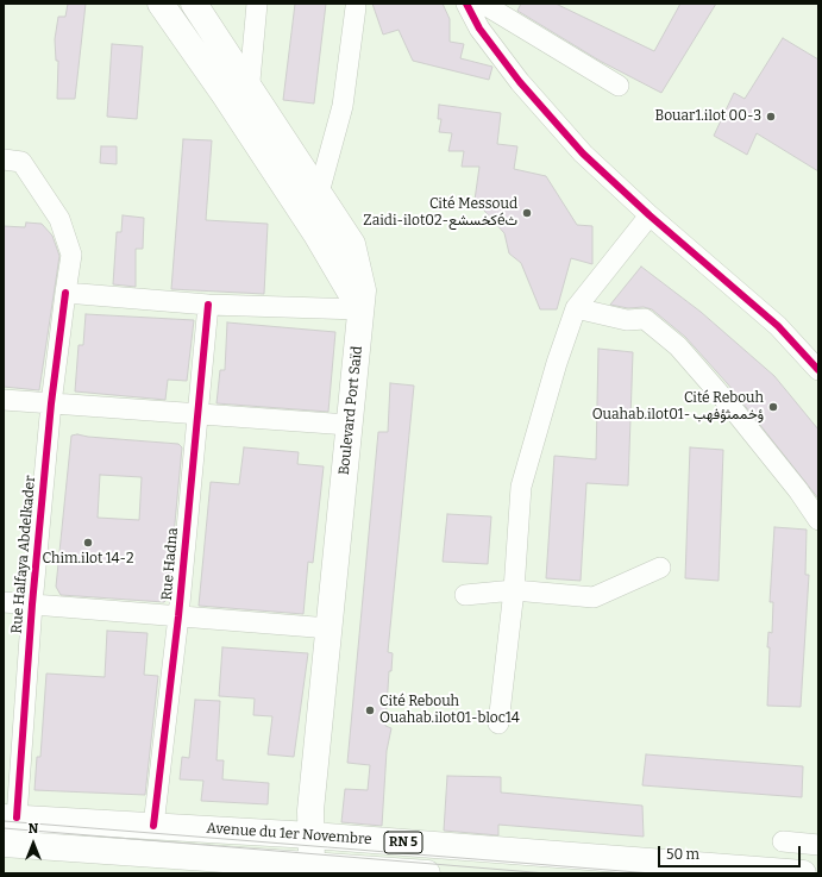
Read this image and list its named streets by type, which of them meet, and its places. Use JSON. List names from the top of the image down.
{
  "streets": {
    "main road": ["Boulevard Port Saïd", "Avenue du 1er Novembre", "RN 5"],
    "street": ["Rue Halfaya Abdelkader", "Rue Hadna"]
  },
  "crossings": [
    ["Boulevard Port Saïd", "Avenue du 1er Novembre"],
    ["Rue Halfaya Abdelkader", "Avenue du 1er Novembre"],
    ["Rue Hadna", "Avenue du 1er Novembre"]
  ],
  "places": [
    "Bouar1.ilot 00-3",
    "Cité Messoud Zaidi-ilot02-كخسشعéث",
    "Cité Rebouh Ouahab.ilot01- ؤخممثؤفهب",
    "Chim.ilot 14-2",
    "Cité Rebouh Ouahab.ilot01-bloc14"
  ],
  "scale_bar": "50 m",
  "north": "top"
}
